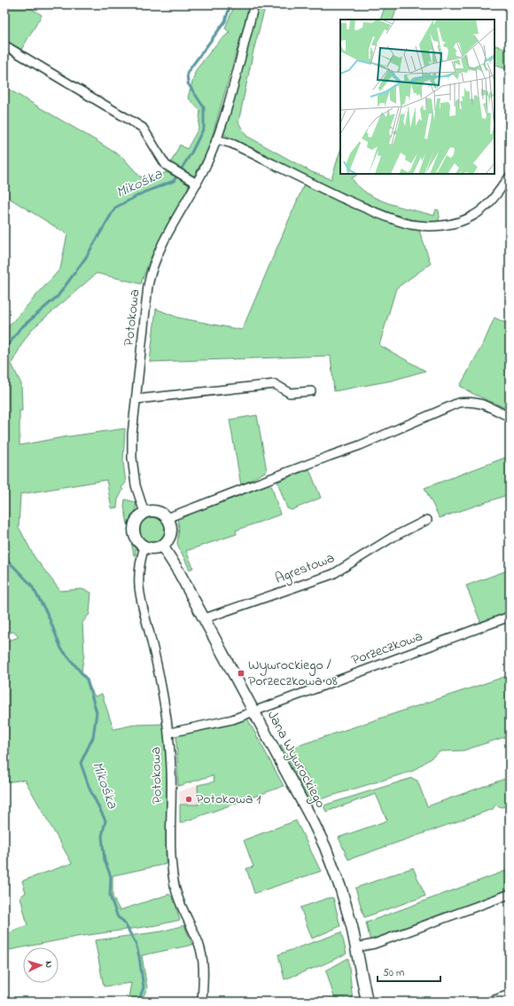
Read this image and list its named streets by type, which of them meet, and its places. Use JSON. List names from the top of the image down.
{
  "streets": {
    "street": [
      "Potokowa",
      "Agrestowa",
      "Porzeczkowa",
      "Jana Wywrockiego"
    ]
  },
  "crossings": [
    ["Potokowa", "Porzeczkowa"],
    ["Potokowa", "Jana Wywrockiego"],
    ["Agrestowa", "Jana Wywrockiego"],
    ["Porzeczkowa", "Jana Wywrockiego"]
  ],
  "water": ["Mikośka"],
  "places": {
    "transit": ["Wywrockiego / Porzeczkowa 08"],
    "other": ["Potokowa 1"]
  },
  "scale_bar": "50 m",
  "north": "right"
}
